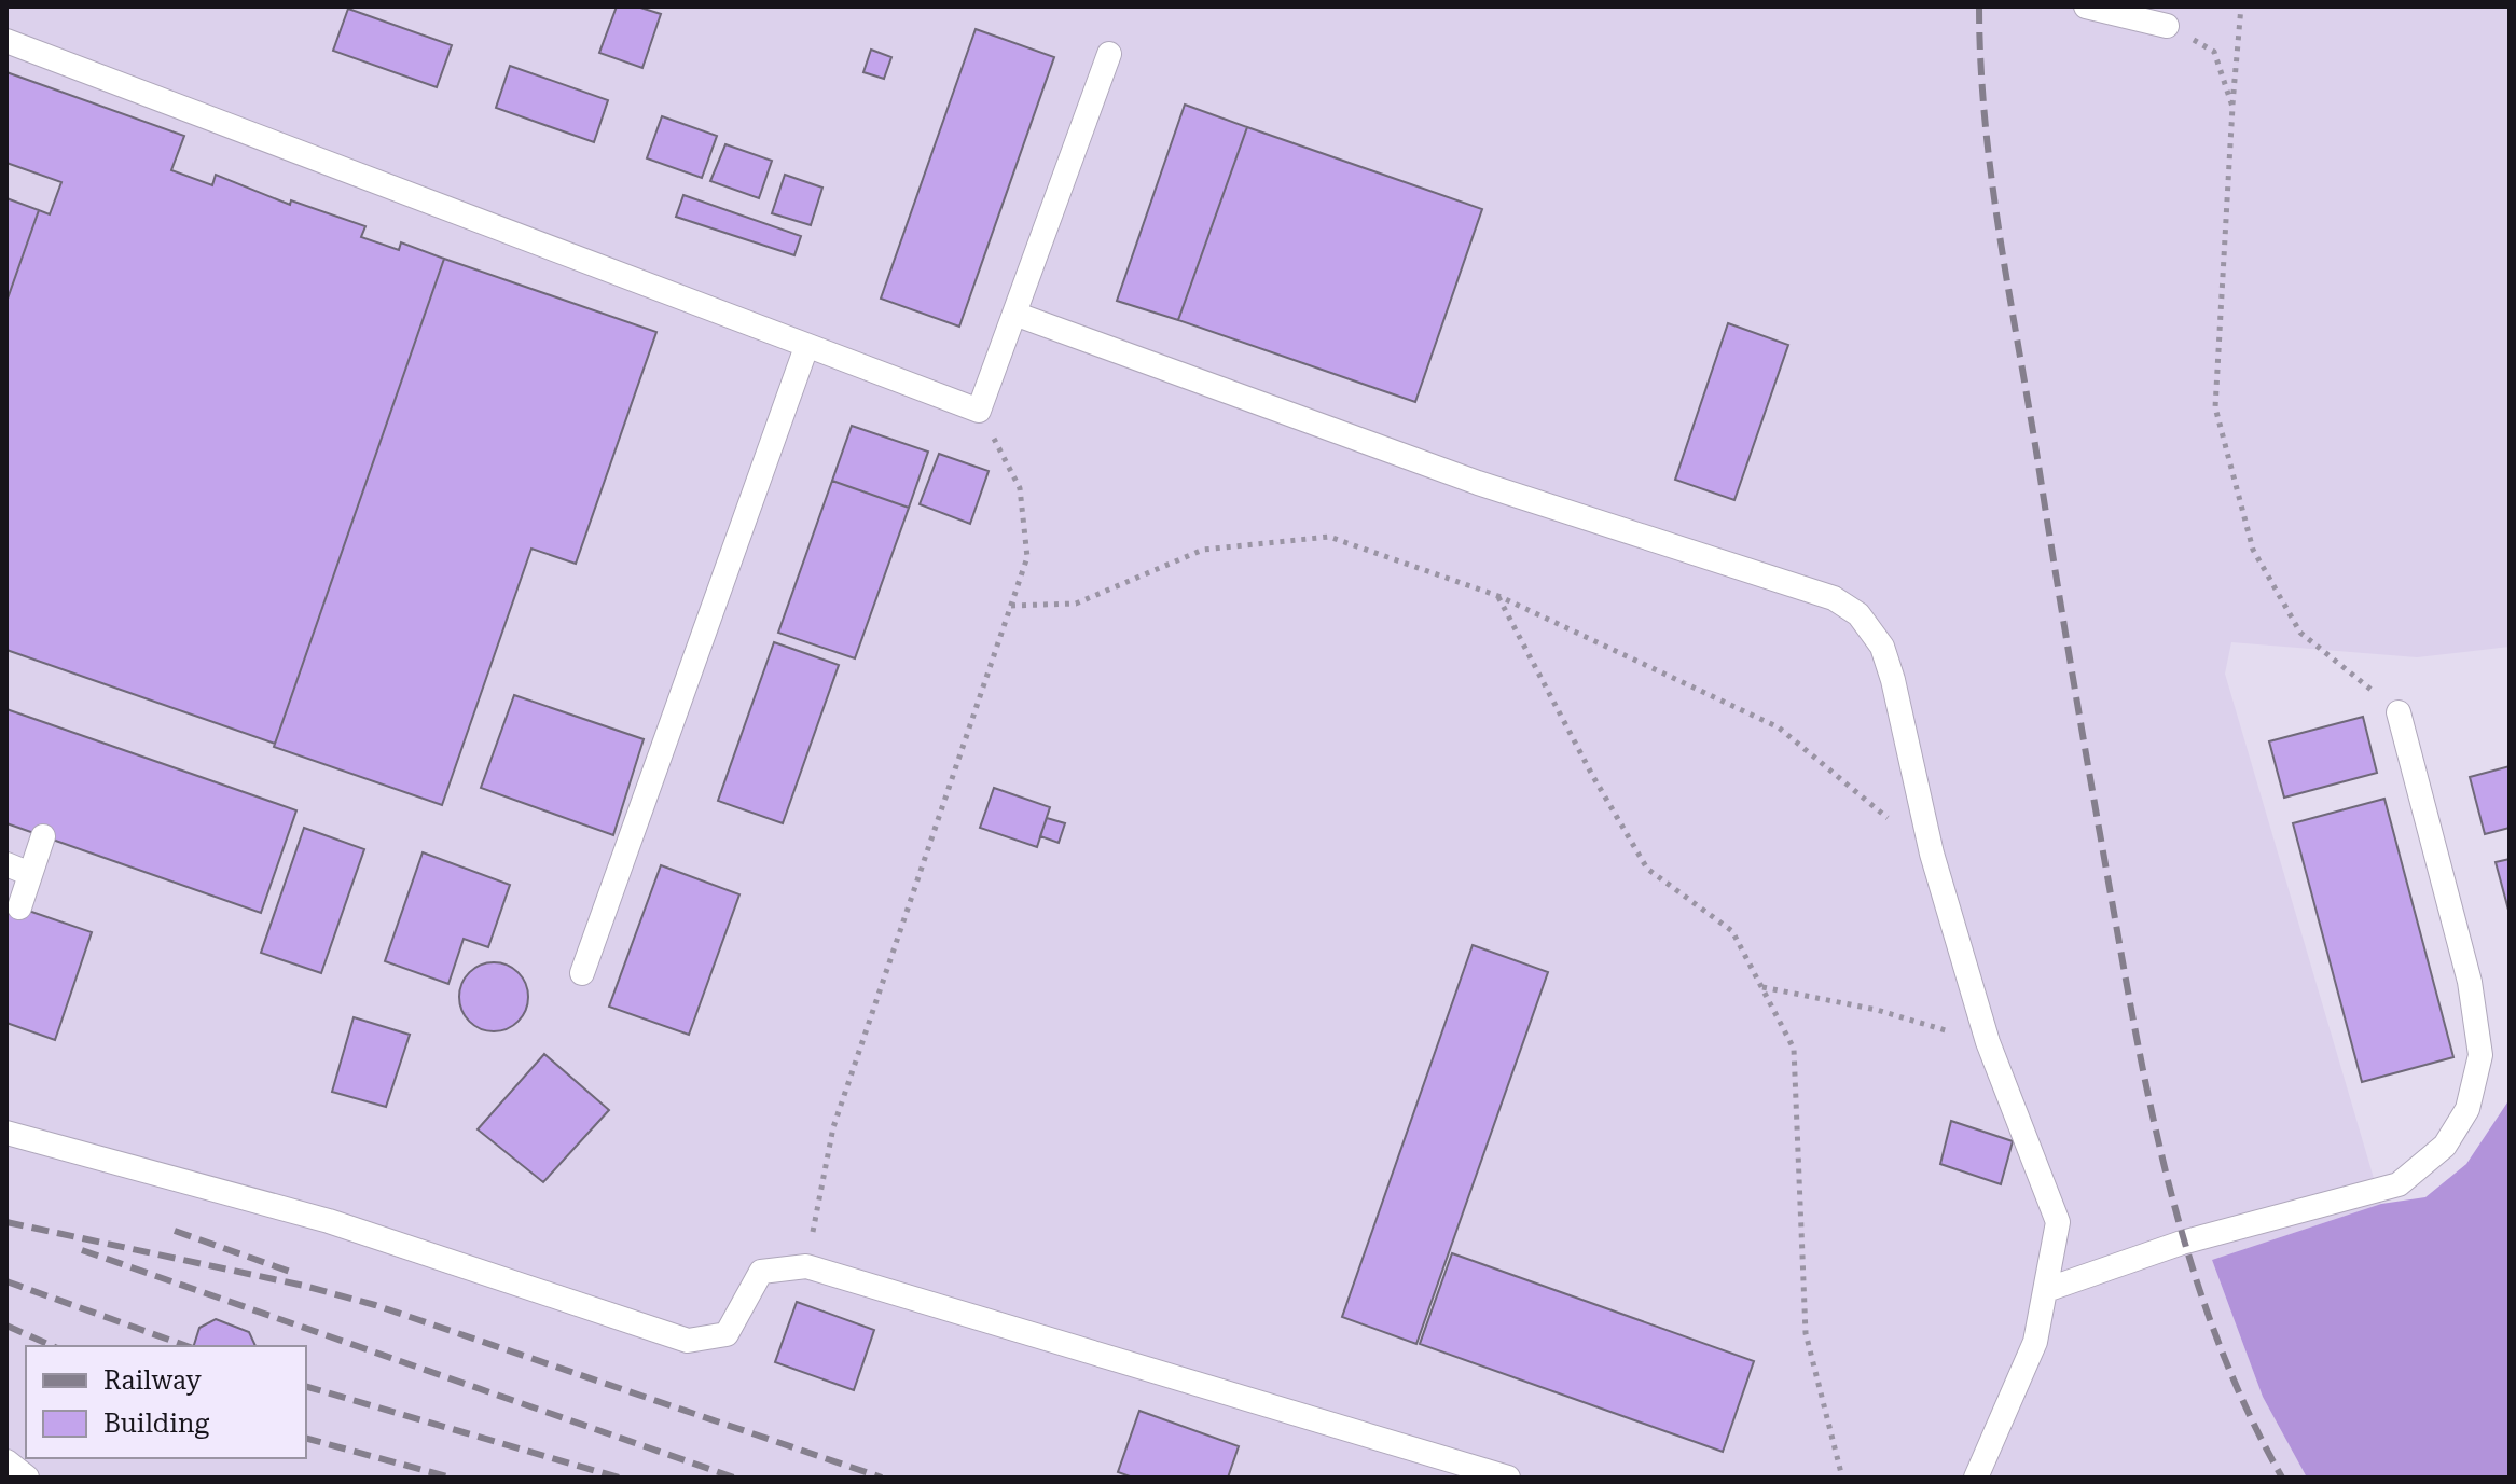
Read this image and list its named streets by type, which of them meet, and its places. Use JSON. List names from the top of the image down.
{
  "legend": ["Railway", "Building"]
}
